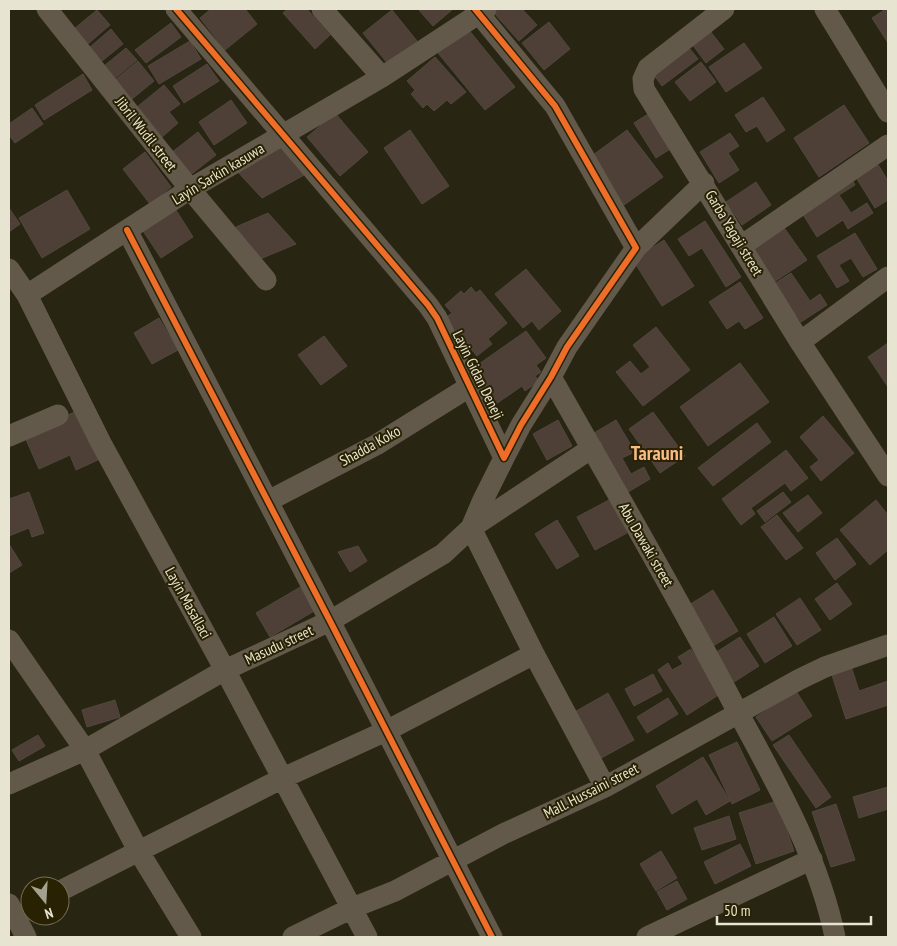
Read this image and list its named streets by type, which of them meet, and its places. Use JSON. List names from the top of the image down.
{
  "streets": {
    "street": [
      "Jibril Wudil street",
      "Layin Sarkin kasuwa",
      "Garba Yagaji street",
      "Layin Gidan Deneji",
      "Shadda Koko",
      "Abu Dawaki street",
      "Layin Masallaci",
      "Masudu street",
      "Mall. Hussaini street"
    ]
  },
  "crossings": [
    ["Jibril Wudil street", "Layin Sarkin kasuwa"],
    ["Layin Sarkin kasuwa", "Layin Gidan Deneji"],
    ["Layin Sarkin kasuwa", "Layin Masallaci"],
    ["Garba Yagaji street", "Layin Gidan Deneji"],
    ["Layin Gidan Deneji", "Shadda Koko"],
    ["Layin Gidan Deneji", "Abu Dawaki street"],
    ["Layin Gidan Deneji", "Masudu street"],
    ["Abu Dawaki street", "Mall. Hussaini street"],
    ["Layin Masallaci", "Masudu street"],
    ["Layin Masallaci", "Mall. Hussaini street"]
  ],
  "districts": ["Tarauni"],
  "scale_bar": "50 m",
  "north": "bottom"
}
